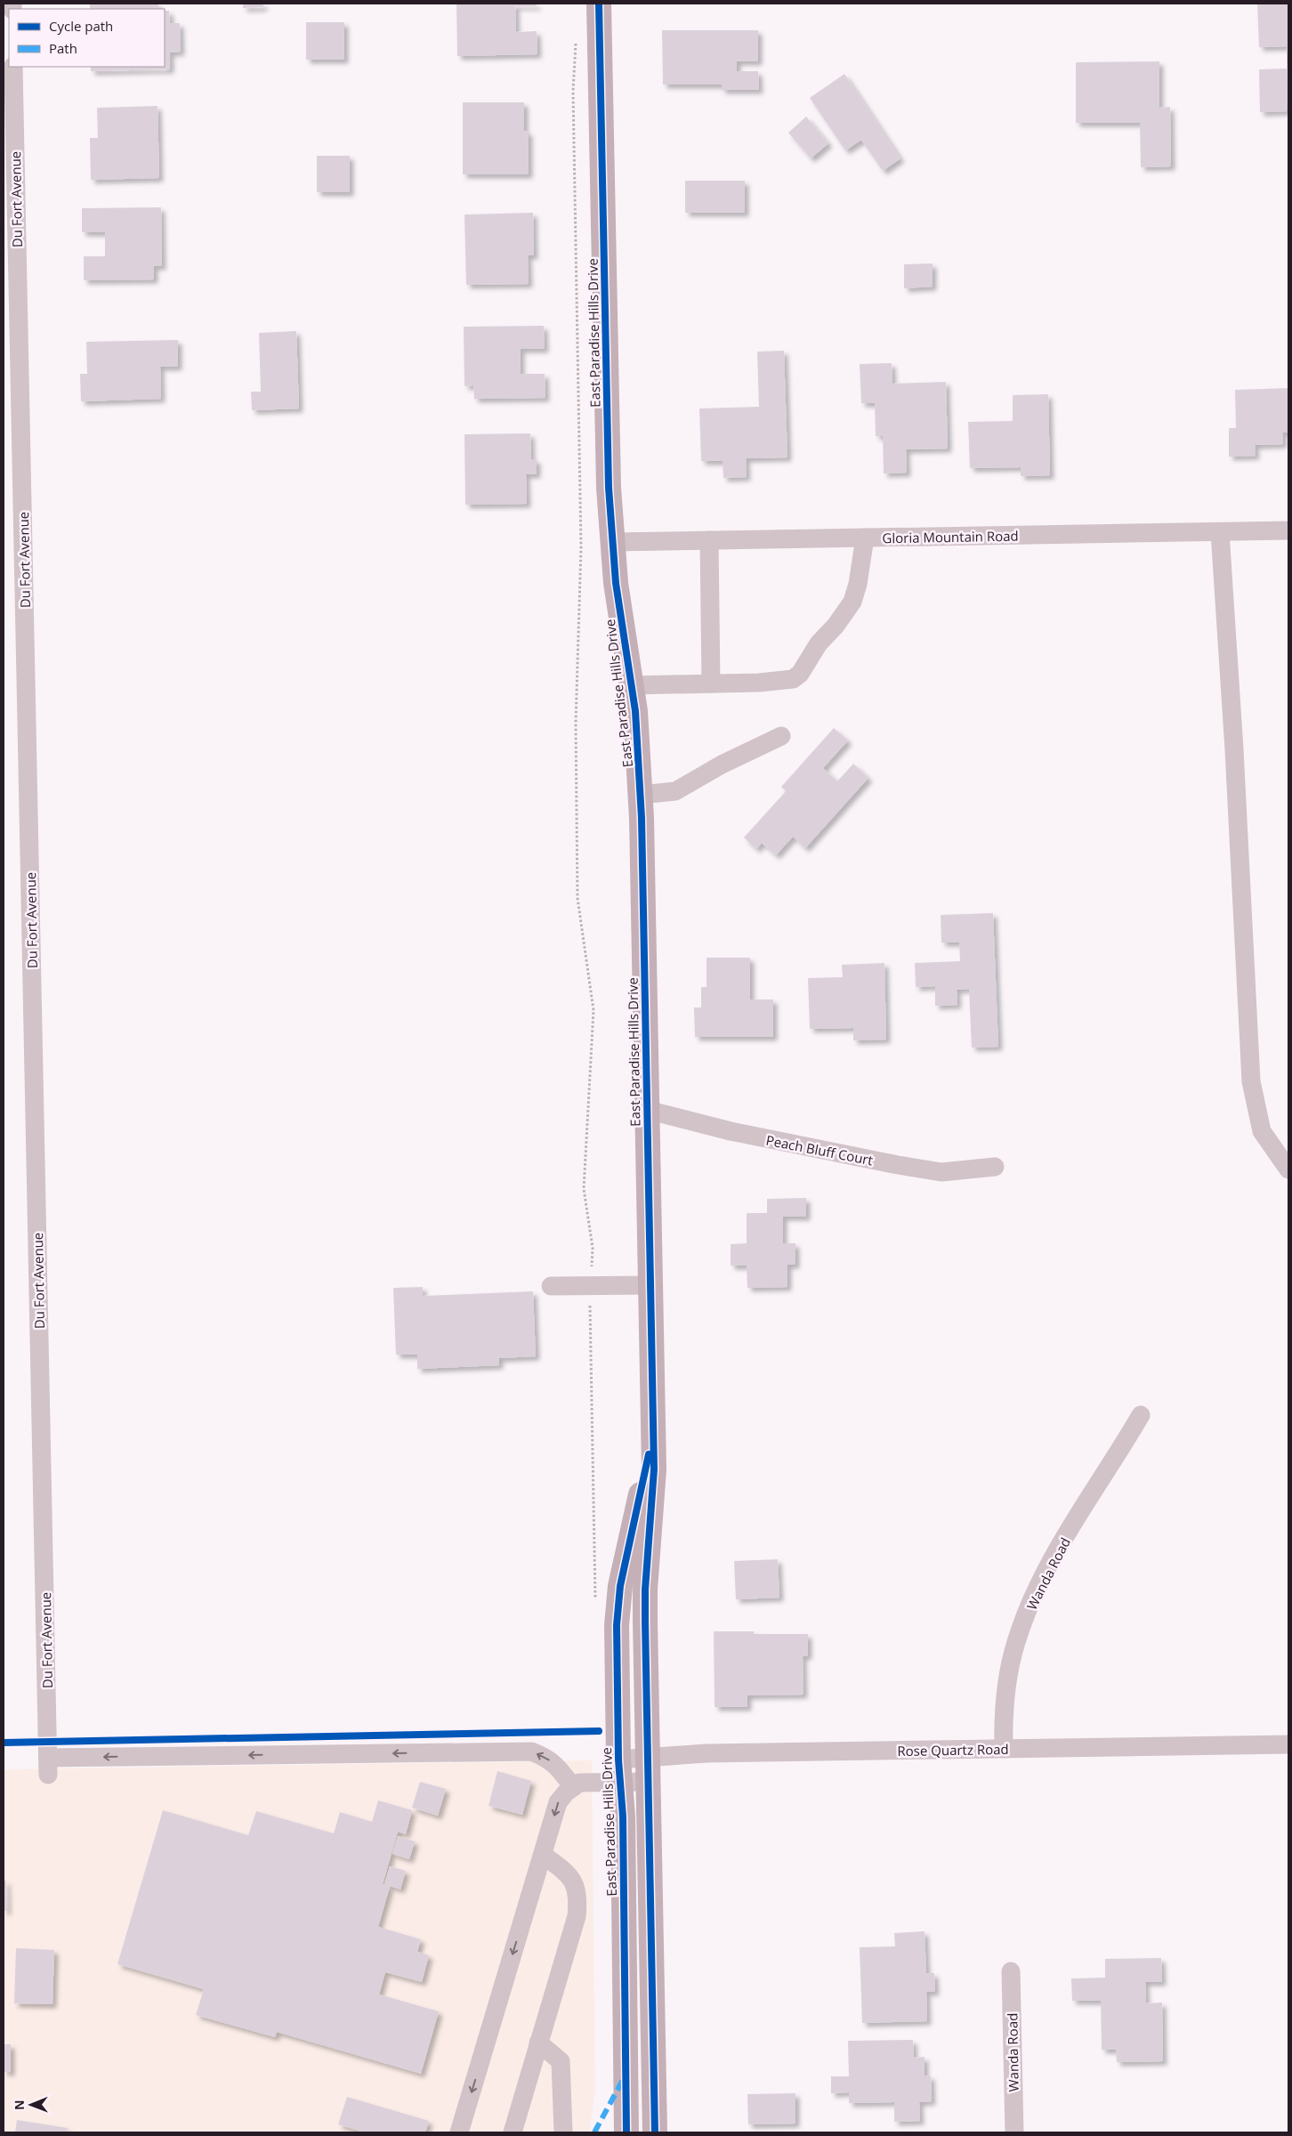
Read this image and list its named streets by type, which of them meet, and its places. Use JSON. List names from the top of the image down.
{
  "streets": {
    "main road": ["East Paradise Hills Drive"],
    "street": [
      "Du Fort Avenue",
      "Gloria Mountain Road",
      "Peach Bluff Court",
      "Wanda Road",
      "Rose Quartz Road"
    ]
  },
  "crossings": [
    ["Du Fort Avenue", "Rose Quartz Road"],
    ["East Paradise Hills Drive", "Gloria Mountain Road"],
    ["East Paradise Hills Drive", "Peach Bluff Court"],
    ["East Paradise Hills Drive", "Rose Quartz Road"],
    ["Wanda Road", "Rose Quartz Road"]
  ],
  "one_way": ["Du Fort Avenue"],
  "legend": ["Cycle path", "Path"],
  "north": "left"
}
